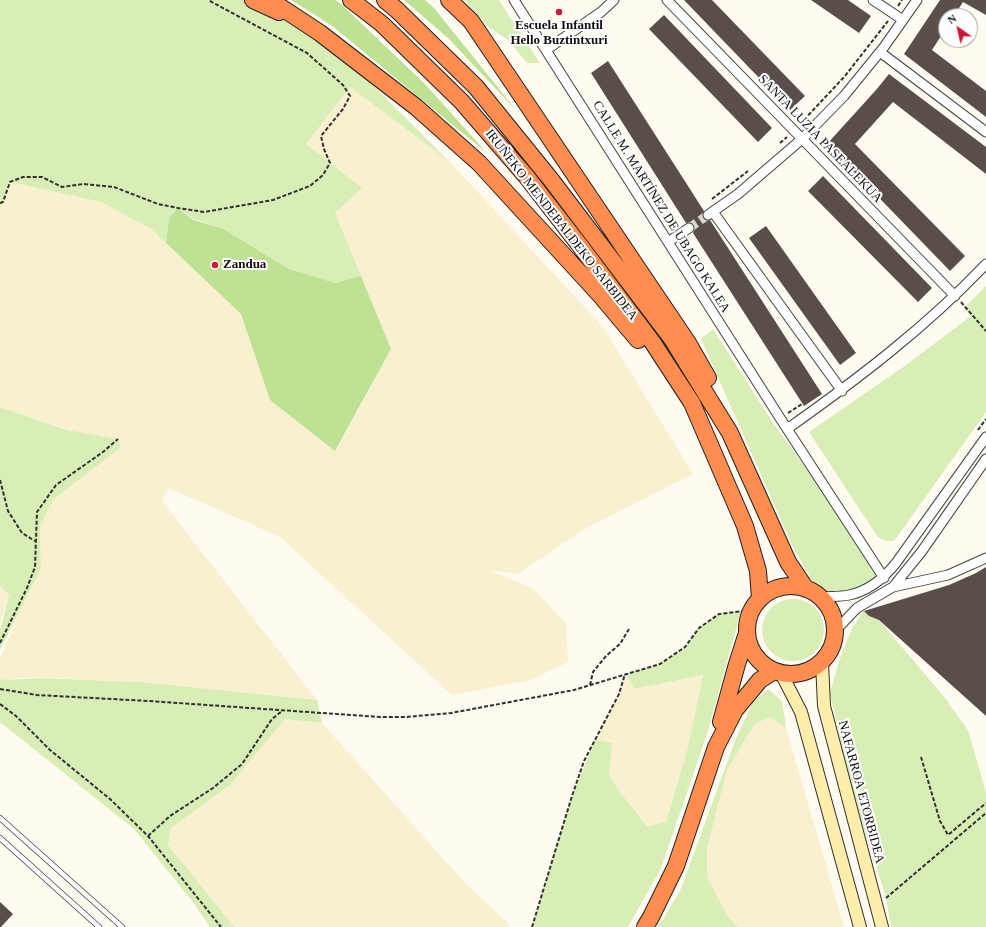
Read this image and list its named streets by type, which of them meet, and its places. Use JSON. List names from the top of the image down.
{
  "streets": {
    "highway": ["IRUÑEKO MENDEBALDEKO SARBIDEA"],
    "main road": ["NAFARROA ETORBIDEA"],
    "street": ["SANTA LUZIA PASEALEKUA", "CALLE M. MARTÍNEZ DE UBAGO KALEA"]
  },
  "places": ["Escuela Infantil Hello Buztintxuri", "Zandua"],
  "north": "top left"
}
